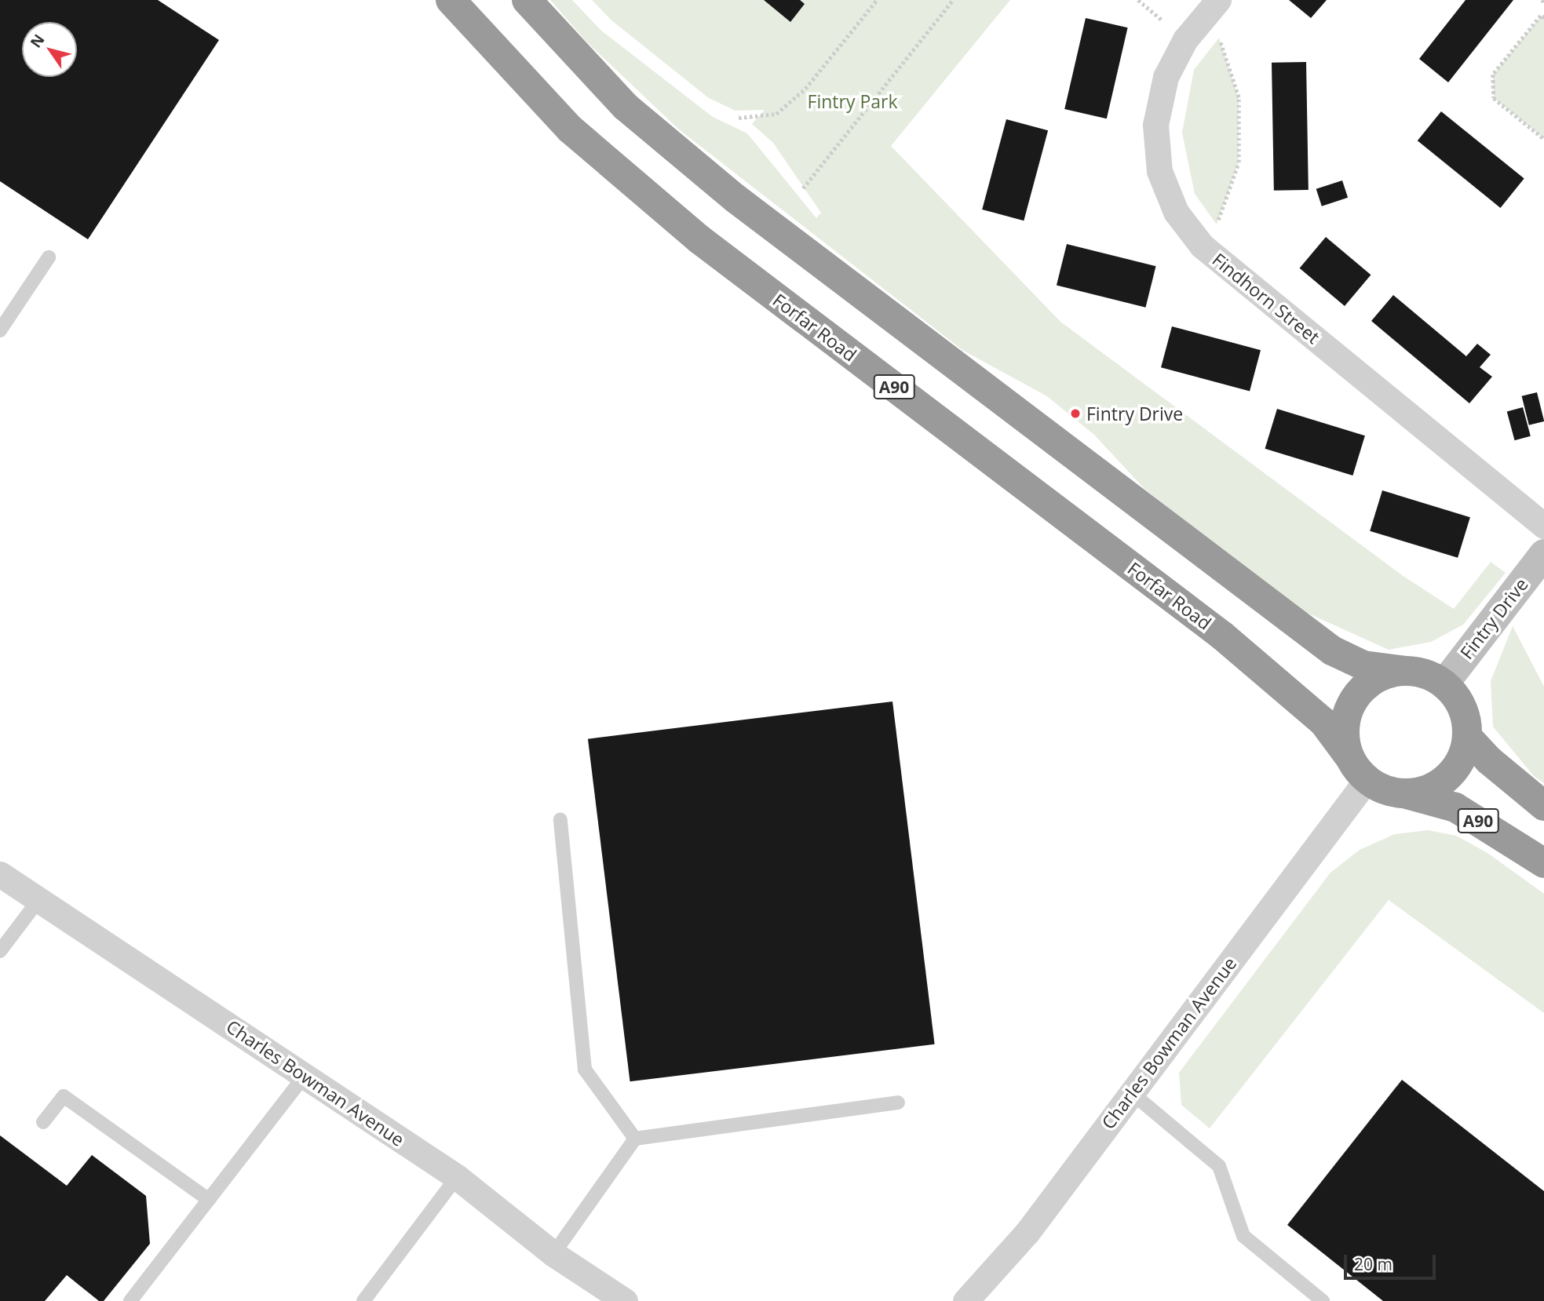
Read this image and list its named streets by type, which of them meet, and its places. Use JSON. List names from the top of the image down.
{
  "streets": {
    "highway": ["Forfar Road", "A90"],
    "street": ["Findhorn Street", "Fintry Drive", "Charles Bowman Avenue"]
  },
  "crossings": [
    ["Forfar Road", "A90"],
    ["Forfar Road", "Fintry Drive"],
    ["Forfar Road", "Charles Bowman Avenue"],
    ["A90", "Fintry Drive"],
    ["A90", "Charles Bowman Avenue"],
    ["Fintry Drive", "Charles Bowman Avenue"]
  ],
  "parks": ["Fintry Park"],
  "places": ["Fintry Drive"],
  "scale_bar": "20 m",
  "north": "top left"
}
